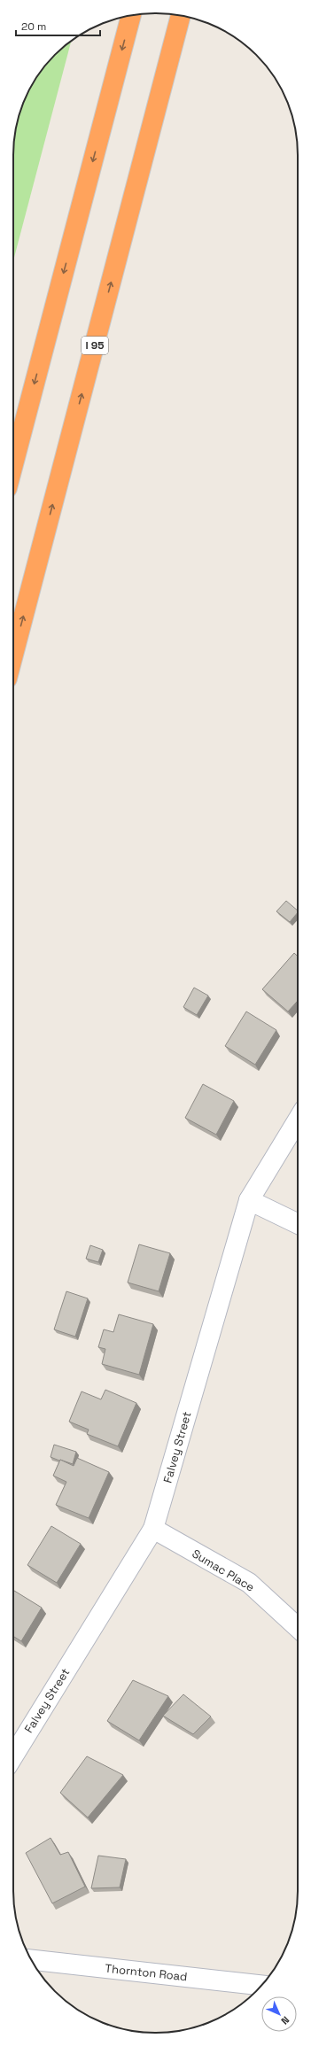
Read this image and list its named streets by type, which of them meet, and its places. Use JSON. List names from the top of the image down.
{
  "streets": {
    "highway": ["I 95"],
    "street": ["Falvey Street", "Sumac Place", "Thornton Road"]
  },
  "crossings": [
    ["Falvey Street", "Sumac Place"]
  ],
  "scale_bar": "20 m",
  "north": "bottom right"
}
